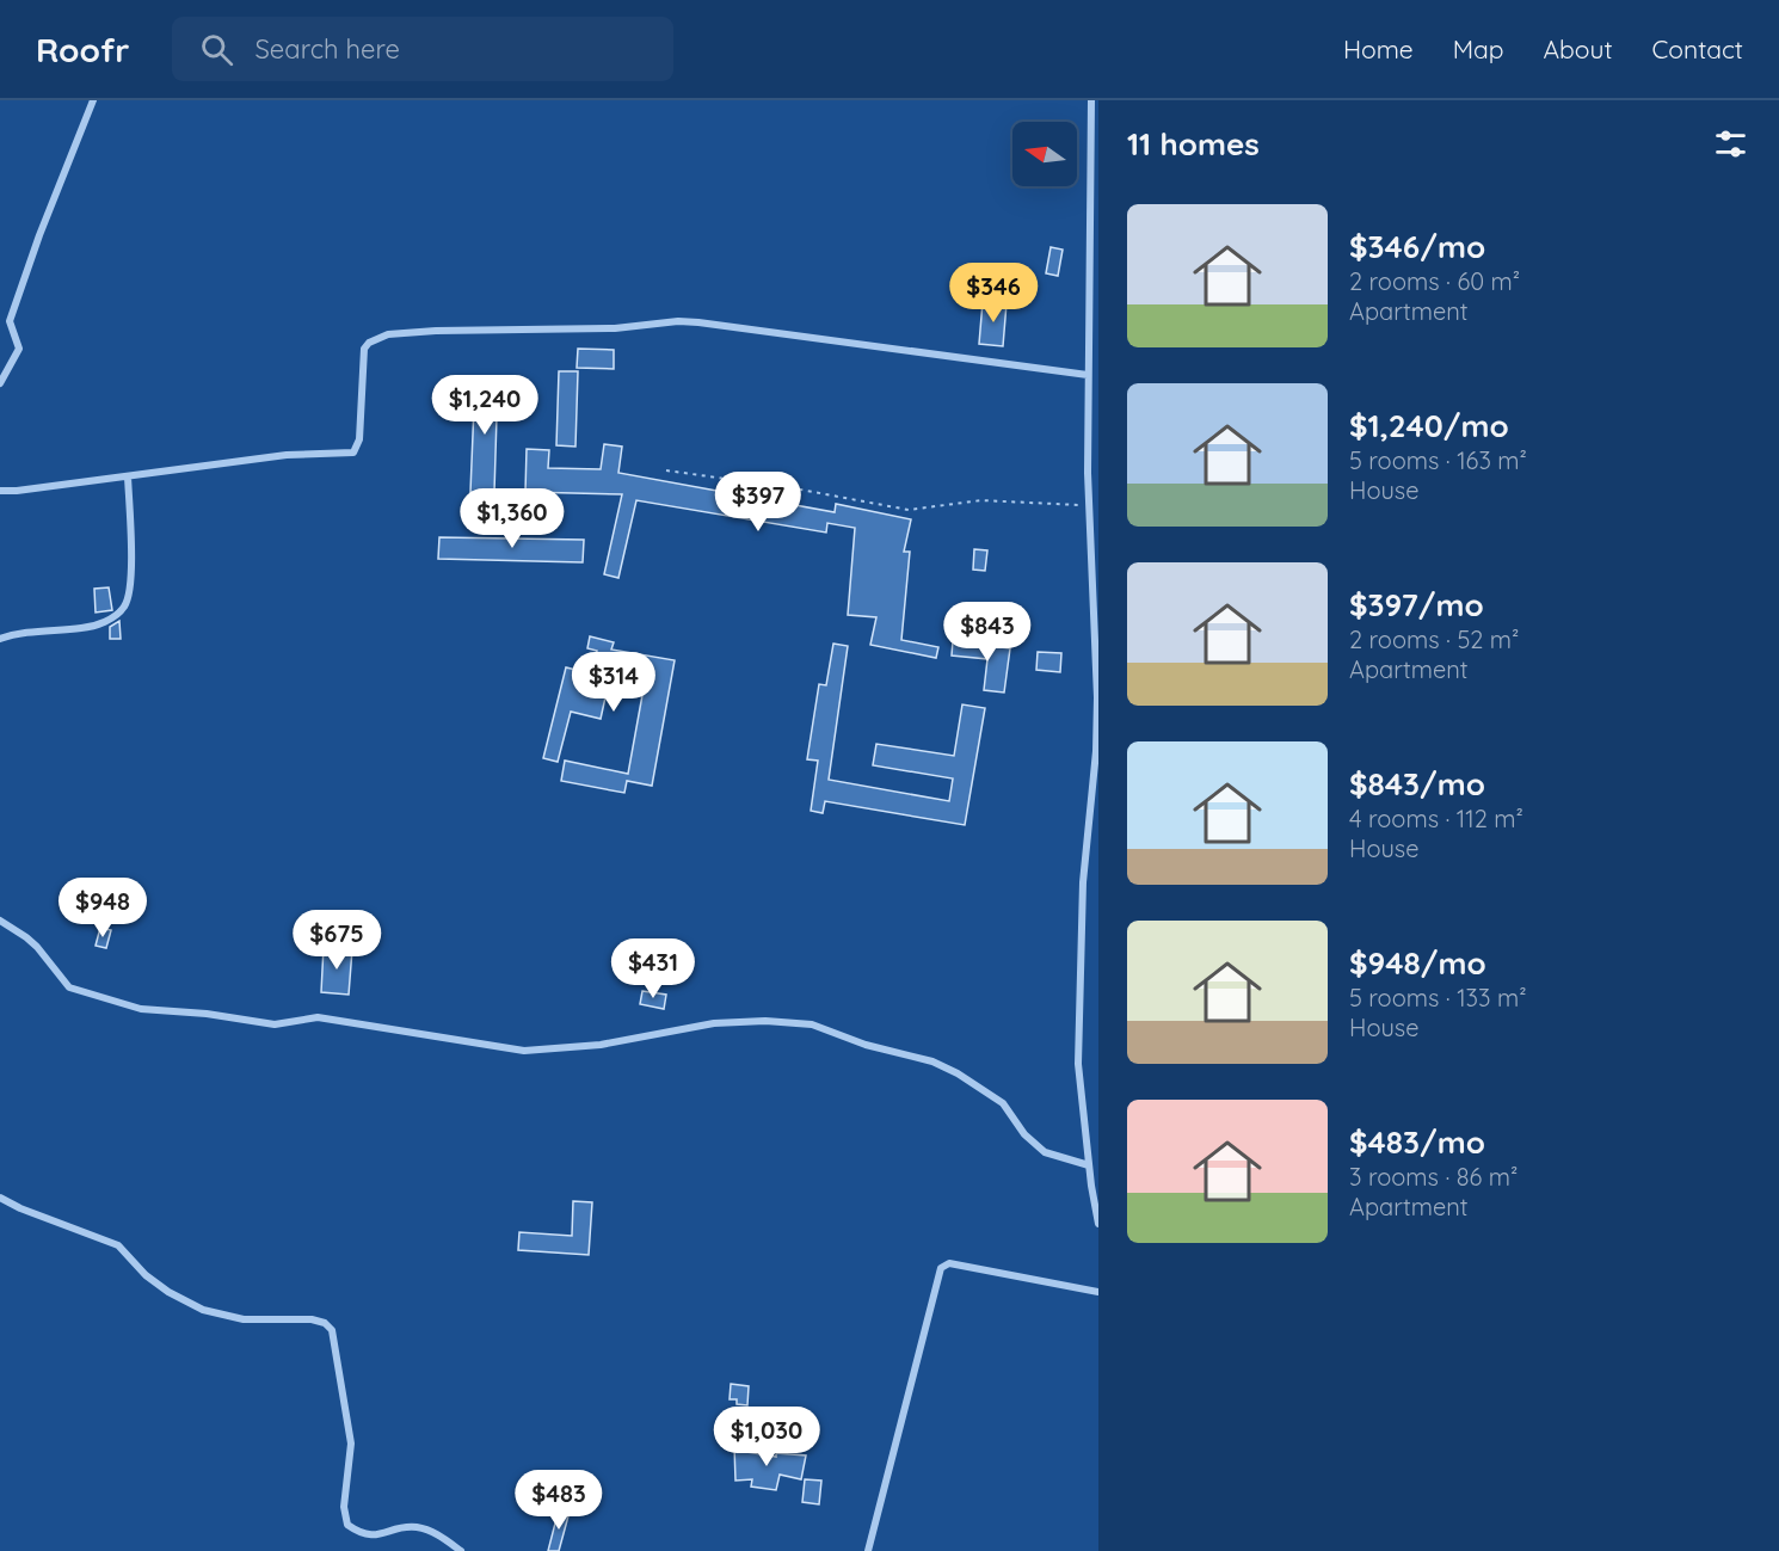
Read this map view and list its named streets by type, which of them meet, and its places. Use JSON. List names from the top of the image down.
{
  "north": "left",
  "page": {
    "header": "Roofr",
    "search": "Search here",
    "nav": [
      "Home",
      "Map",
      "About",
      "Contact"
    ],
    "heading": "11 homes",
    "list": [
      {
        "name": "$346/mo",
        "note": "2 rooms · 60 m² · Apartment"
      },
      {
        "name": "$1,240/mo",
        "note": "5 rooms · 163 m² · House"
      },
      {
        "name": "$397/mo",
        "note": "2 rooms · 52 m² · Apartment"
      },
      {
        "name": "$843/mo",
        "note": "4 rooms · 112 m² · House"
      },
      {
        "name": "$948/mo",
        "note": "5 rooms · 133 m² · House"
      },
      {
        "name": "$483/mo",
        "note": "3 rooms · 86 m² · Apartment"
      }
    ],
    "price": [
      "$346",
      "$1,240",
      "$397",
      "$1,360",
      "$843",
      "$314",
      "$948",
      "$675",
      "$431",
      "$1,030",
      "$483"
    ]
  }
}
